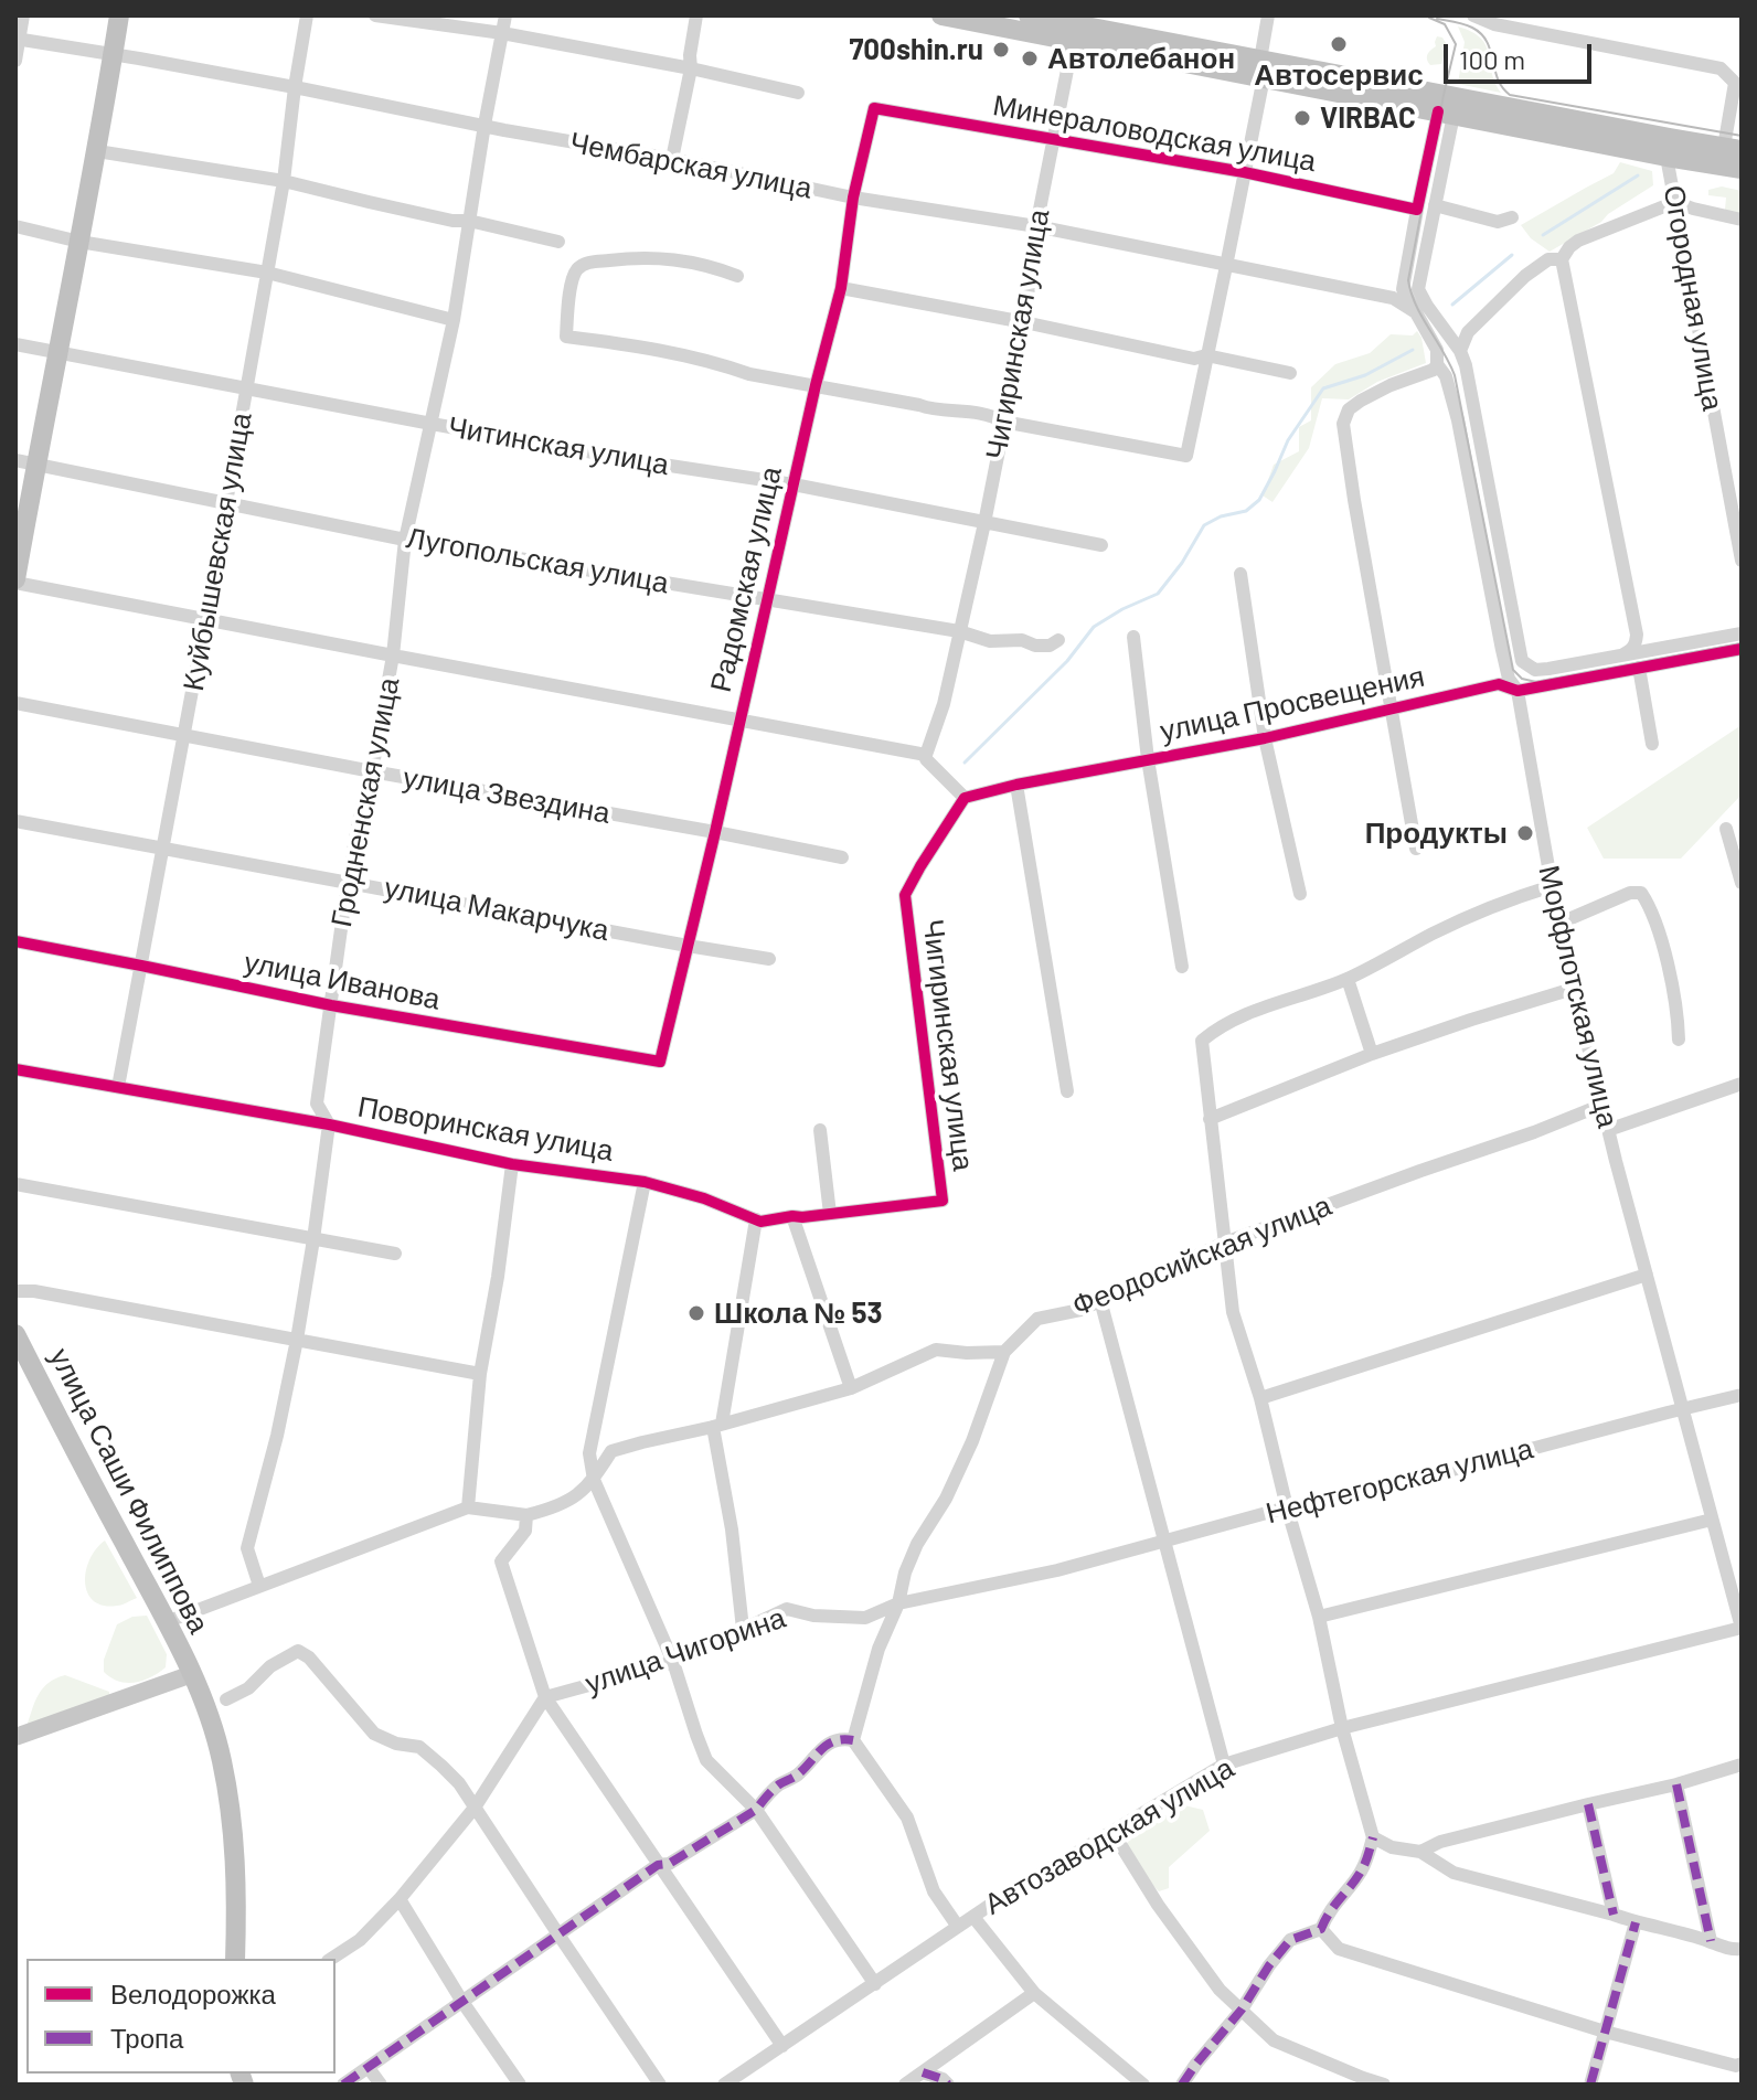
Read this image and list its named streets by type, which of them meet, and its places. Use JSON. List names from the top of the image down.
{
  "streets": {
    "highway": ["улица Саши Филиппова"],
    "street": [
      "Минераловодская улица",
      "Чембарская улица",
      "Огородная улица",
      "Чигиринская улица",
      "Читинская улица",
      "Куйбышевская улица",
      "Лугопольская улица",
      "Радомская улица",
      "улица Просвещения",
      "улица Звездина",
      "Гродненская улица",
      "улица Макарчука",
      "улица Иванова",
      "Морфлотская улица",
      "Поворинская улица",
      "Феодосийская улица",
      "Нефтегорская улица",
      "улица Чигорина",
      "Автозаводская улица"
    ]
  },
  "crossings": [
    ["Минераловодская улица", "Чигиринская улица"],
    ["Минераловодская улица", "Радомская улица"],
    ["Чембарская улица", "Чигиринская улица"],
    ["Чембарская улица", "Куйбышевская улица"],
    ["Чембарская улица", "Радомская улица"],
    ["Чембарская улица", "Гродненская улица"],
    ["Чембарская улица", "Морфлотская улица"],
    ["Чигиринская улица", "Читинская улица"],
    ["Чигиринская улица", "Лугопольская улица"],
    ["Чигиринская улица", "улица Просвещения"],
    ["Чигиринская улица", "Поворинская улица"],
    ["Читинская улица", "Куйбышевская улица"],
    ["Читинская улица", "Радомская улица"],
    ["Читинская улица", "Гродненская улица"],
    ["Куйбышевская улица", "Лугопольская улица"],
    ["Куйбышевская улица", "улица Звездина"],
    ["Куйбышевская улица", "улица Макарчука"],
    ["Куйбышевская улица", "улица Иванова"],
    ["Куйбышевская улица", "Поворинская улица"],
    ["Лугопольская улица", "Радомская улица"],
    ["Лугопольская улица", "Гродненская улица"],
    ["Радомская улица", "улица Звездина"],
    ["Радомская улица", "улица Макарчука"],
    ["Радомская улица", "улица Иванова"],
    ["улица Просвещения", "Морфлотская улица"],
    ["улица Звездина", "Гродненская улица"],
    ["Гродненская улица", "улица Макарчука"],
    ["Гродненская улица", "улица Иванова"],
    ["Гродненская улица", "Поворинская улица"],
    ["Морфлотская улица", "Феодосийская улица"],
    ["Морфлотская улица", "Нефтегорская улица"],
    ["Морфлотская улица", "Автозаводская улица"],
    ["Нефтегорская улица", "улица Чигорина"]
  ],
  "places": [
    "Автосервис",
    "700shin.ru",
    "Автолебанон",
    "VIRBAC",
    "Продукты",
    "Школа № 53"
  ],
  "legend": ["Велодорожка", "Тропа"],
  "scale_bar": "100 m"
}
